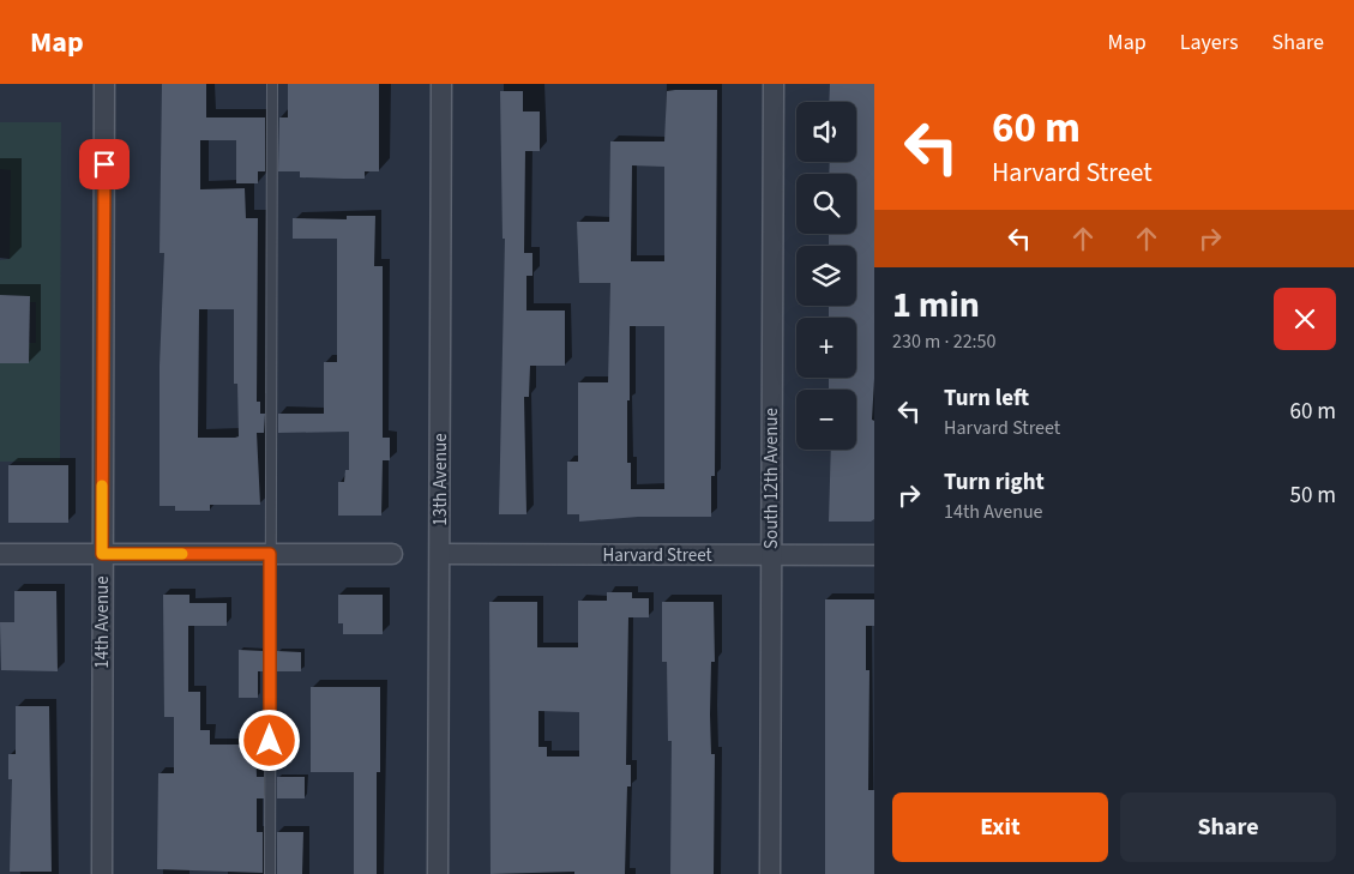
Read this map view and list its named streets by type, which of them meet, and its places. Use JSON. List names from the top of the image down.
{
  "streets": {
    "street": [
      "South 12th Avenue",
      "13th Avenue",
      "Harvard Street",
      "14th Avenue"
    ]
  },
  "crossings": [
    ["South 12th Avenue", "Harvard Street"],
    ["13th Avenue", "Harvard Street"]
  ],
  "page": {
    "header": "Map",
    "nav": ["Map", "Layers", "Share"],
    "turn": ["60 m", "Harvard Street"],
    "map_buttons": ["+", "−"],
    "heading": ["1 min", "230 m · 22:50"],
    "list": [
      {
        "name": "Turn left",
        "note": "Harvard Street",
        "value": "60 m"
      },
      {
        "name": "Turn right",
        "note": "14th Avenue",
        "value": "50 m"
      }
    ],
    "buttons": ["Exit", "Share"]
  }
}
